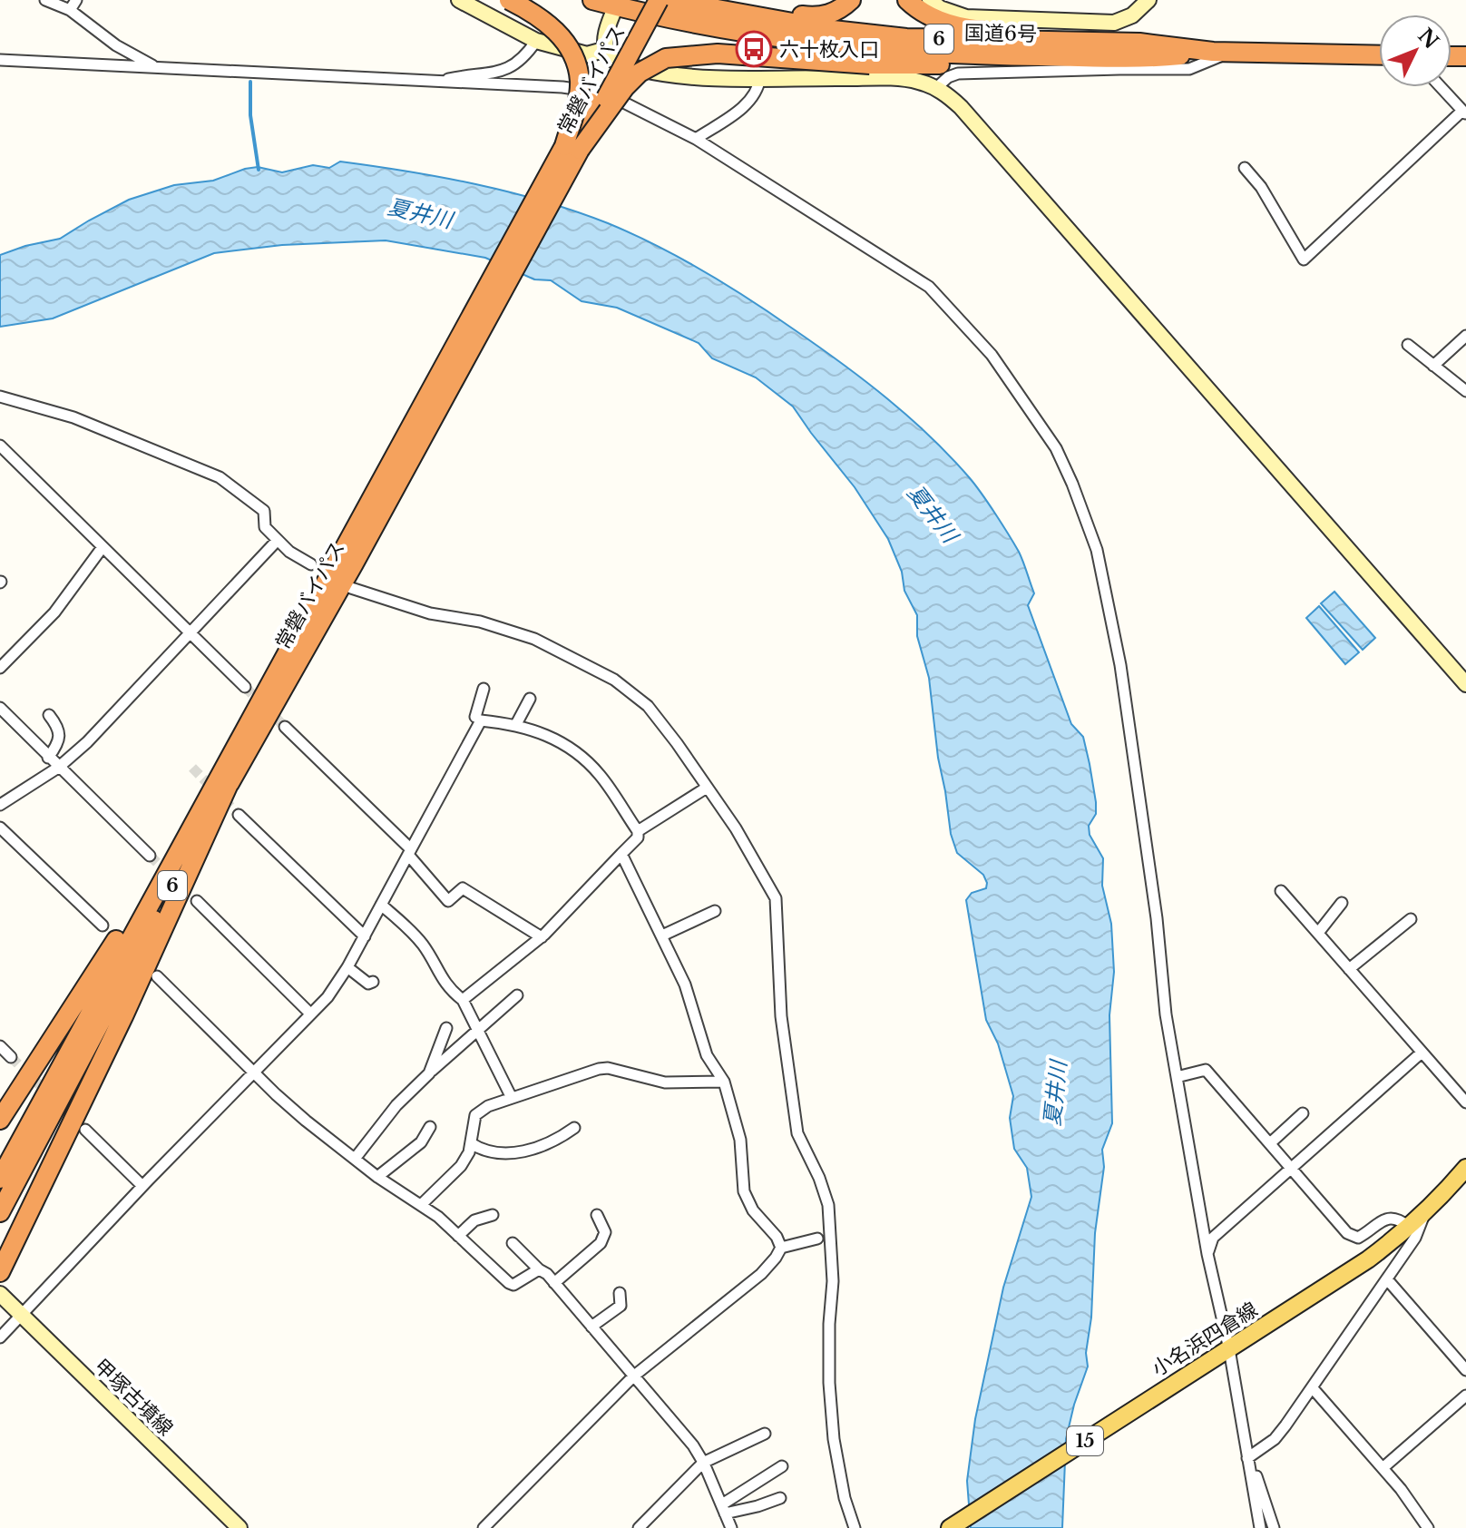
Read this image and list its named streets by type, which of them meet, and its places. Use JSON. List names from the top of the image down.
{
  "streets": {
    "highway": ["国道6号", "6", "常磐バイパス"],
    "main road": ["小名浜四倉線", "15"],
    "street": ["甲塚古墳線"]
  },
  "crossings": [
    ["国道6号", "6"],
    ["6", "常磐バイパス"]
  ],
  "water": ["夏井川"],
  "places": {
    "bus stop": ["六十枚入口"]
  },
  "north": "top right"
}
